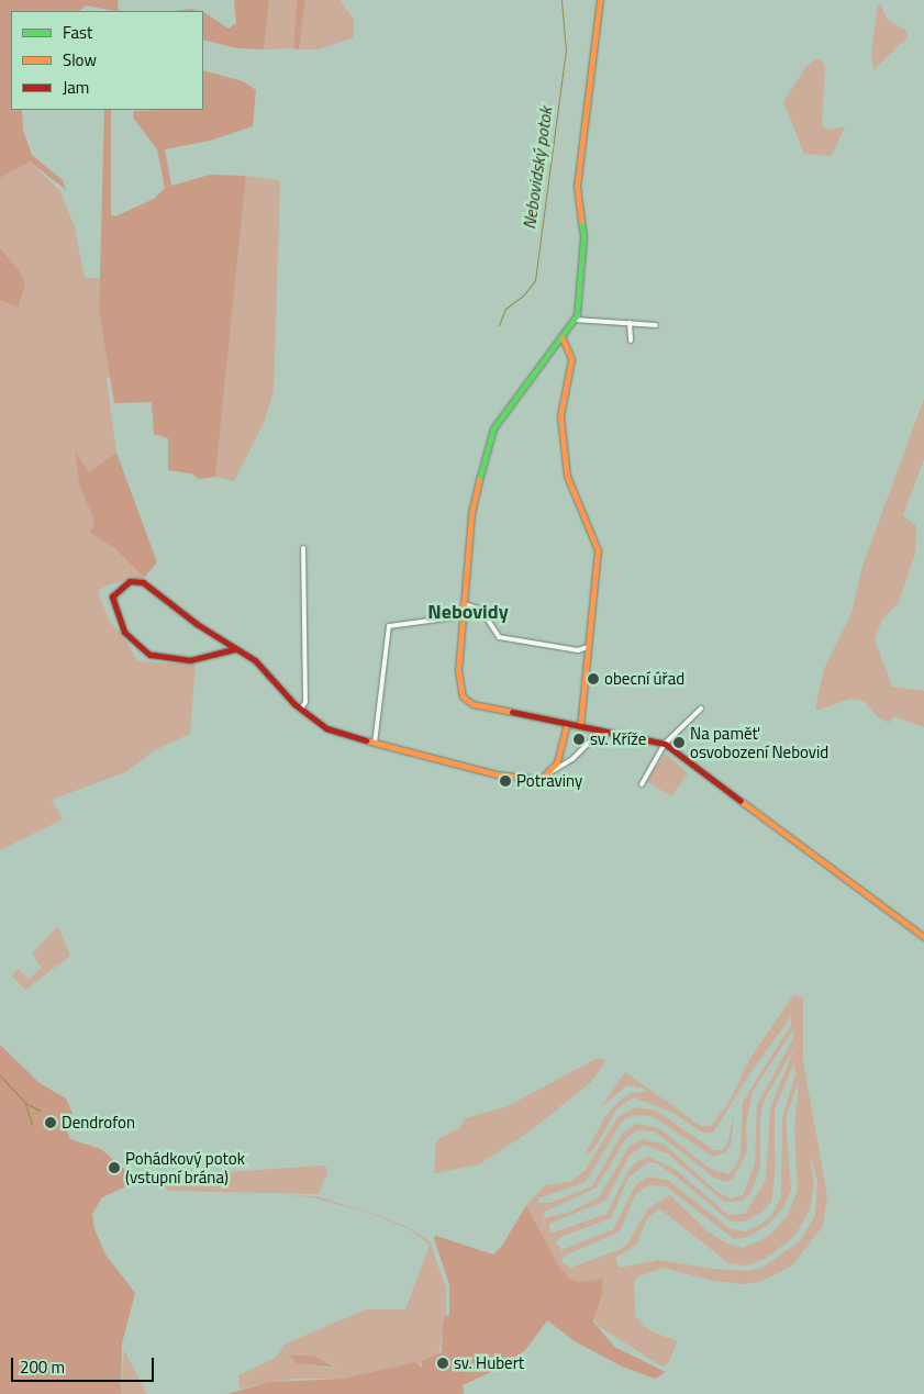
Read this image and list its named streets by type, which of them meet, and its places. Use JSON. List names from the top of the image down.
{
  "districts": ["Nebovidy"],
  "water": ["Nebovidský potok"],
  "places": [
    "obecní úřad",
    "sv. Kříže",
    "Na paměť osvobození Nebovid",
    "Potraviny",
    "Dendrofon",
    "Pohádkový potok (vstupní brána)",
    "sv. Hubert"
  ],
  "legend": ["Fast", "Slow", "Jam"],
  "scale_bar": "200 m"
}
